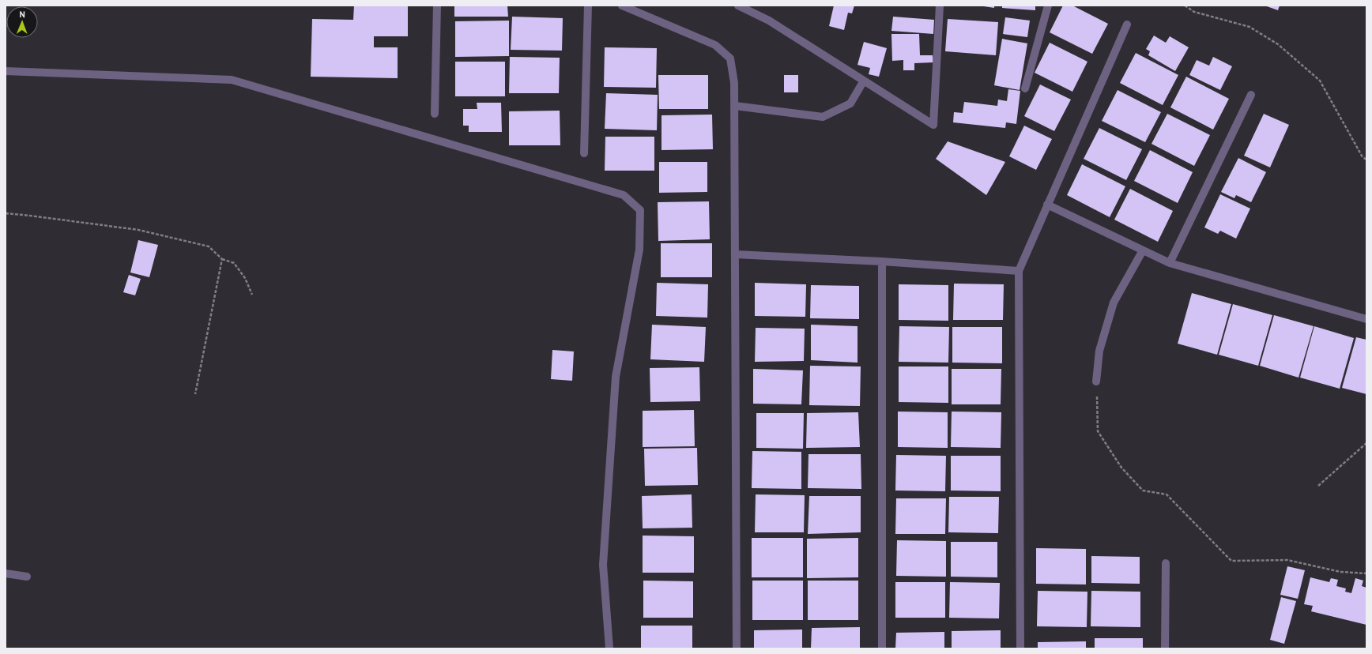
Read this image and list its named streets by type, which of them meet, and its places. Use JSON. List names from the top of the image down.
{
  "north": "top"
}
